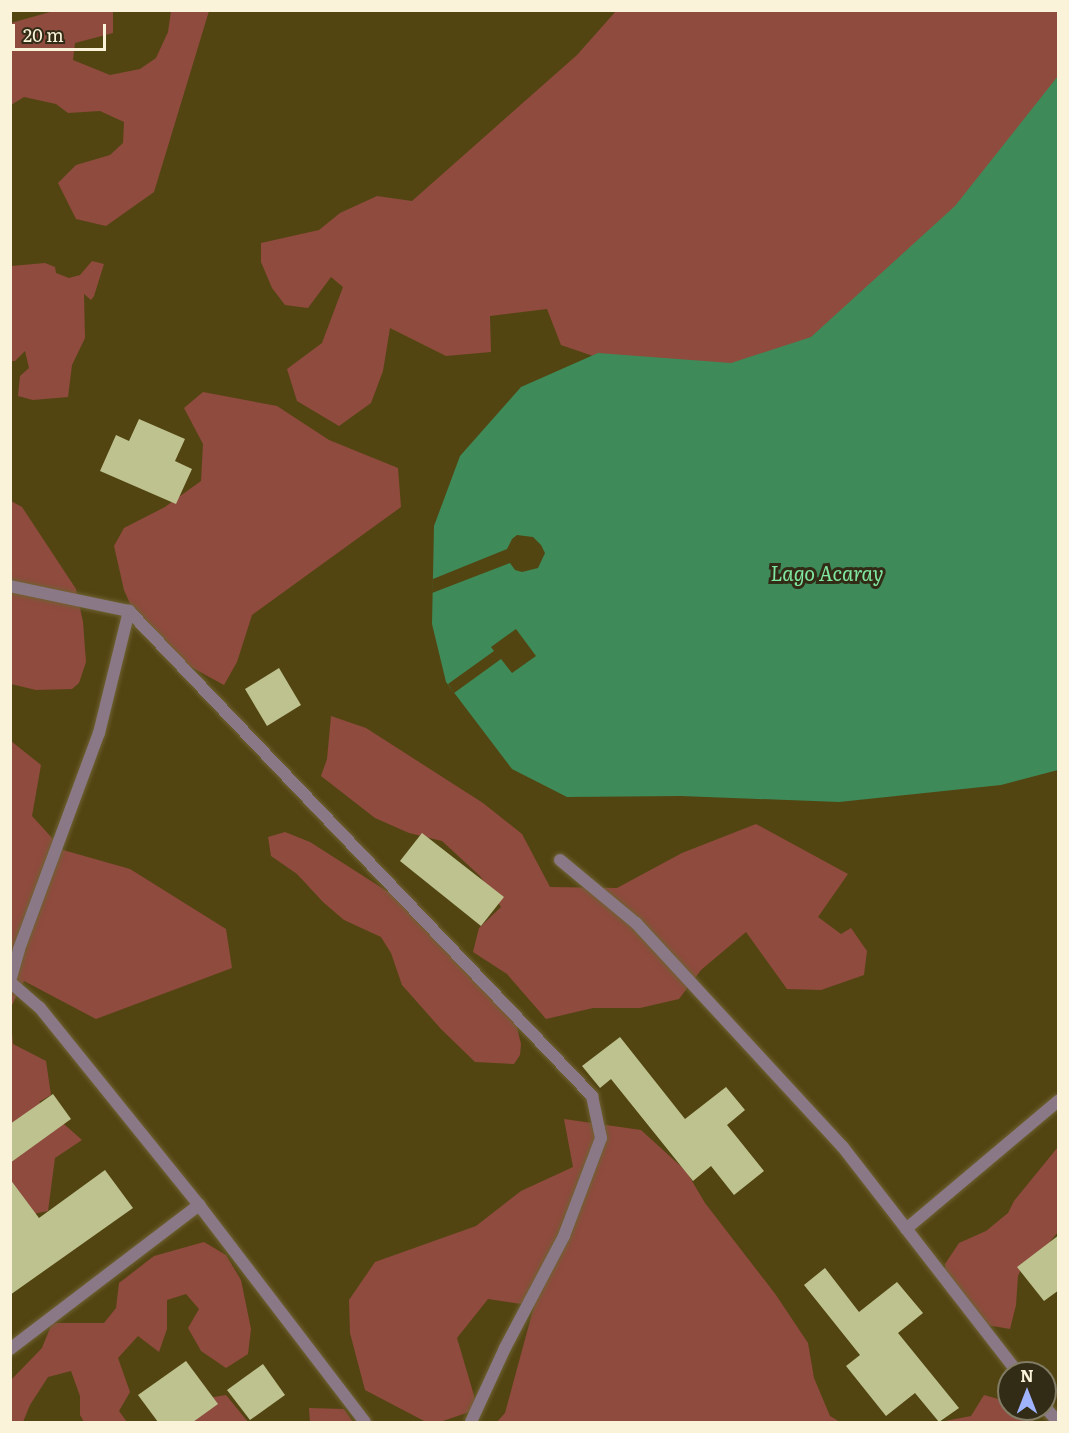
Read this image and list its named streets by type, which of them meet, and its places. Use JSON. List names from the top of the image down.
{
  "water": ["Lago Acaray"],
  "scale_bar": "20 m",
  "north": "top"
}
